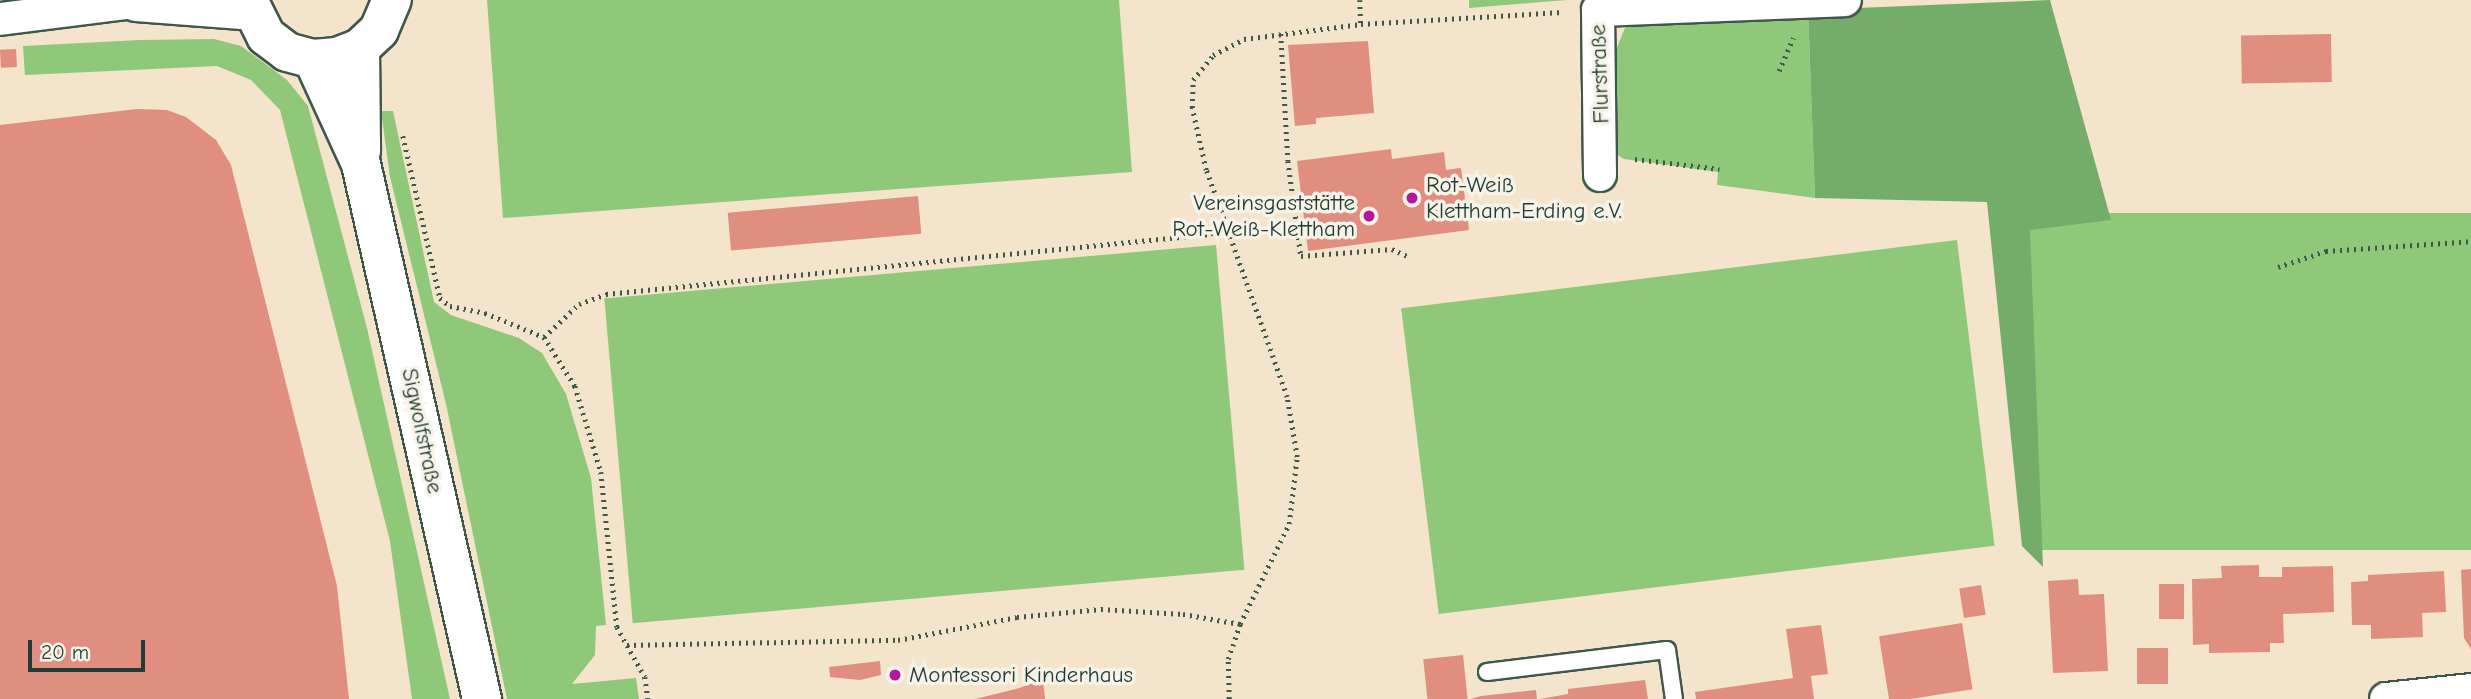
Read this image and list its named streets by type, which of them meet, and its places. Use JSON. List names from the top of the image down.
{
  "streets": {
    "street": ["Flurstraße", "Sigwolfstraße"]
  },
  "places": ["Rot-Weiß Klettham-Erding e.V.", "Vereinsgaststätte Rot-Weiß-Klettham", "Montessori Kinderhaus"],
  "scale_bar": "20 m"
}
